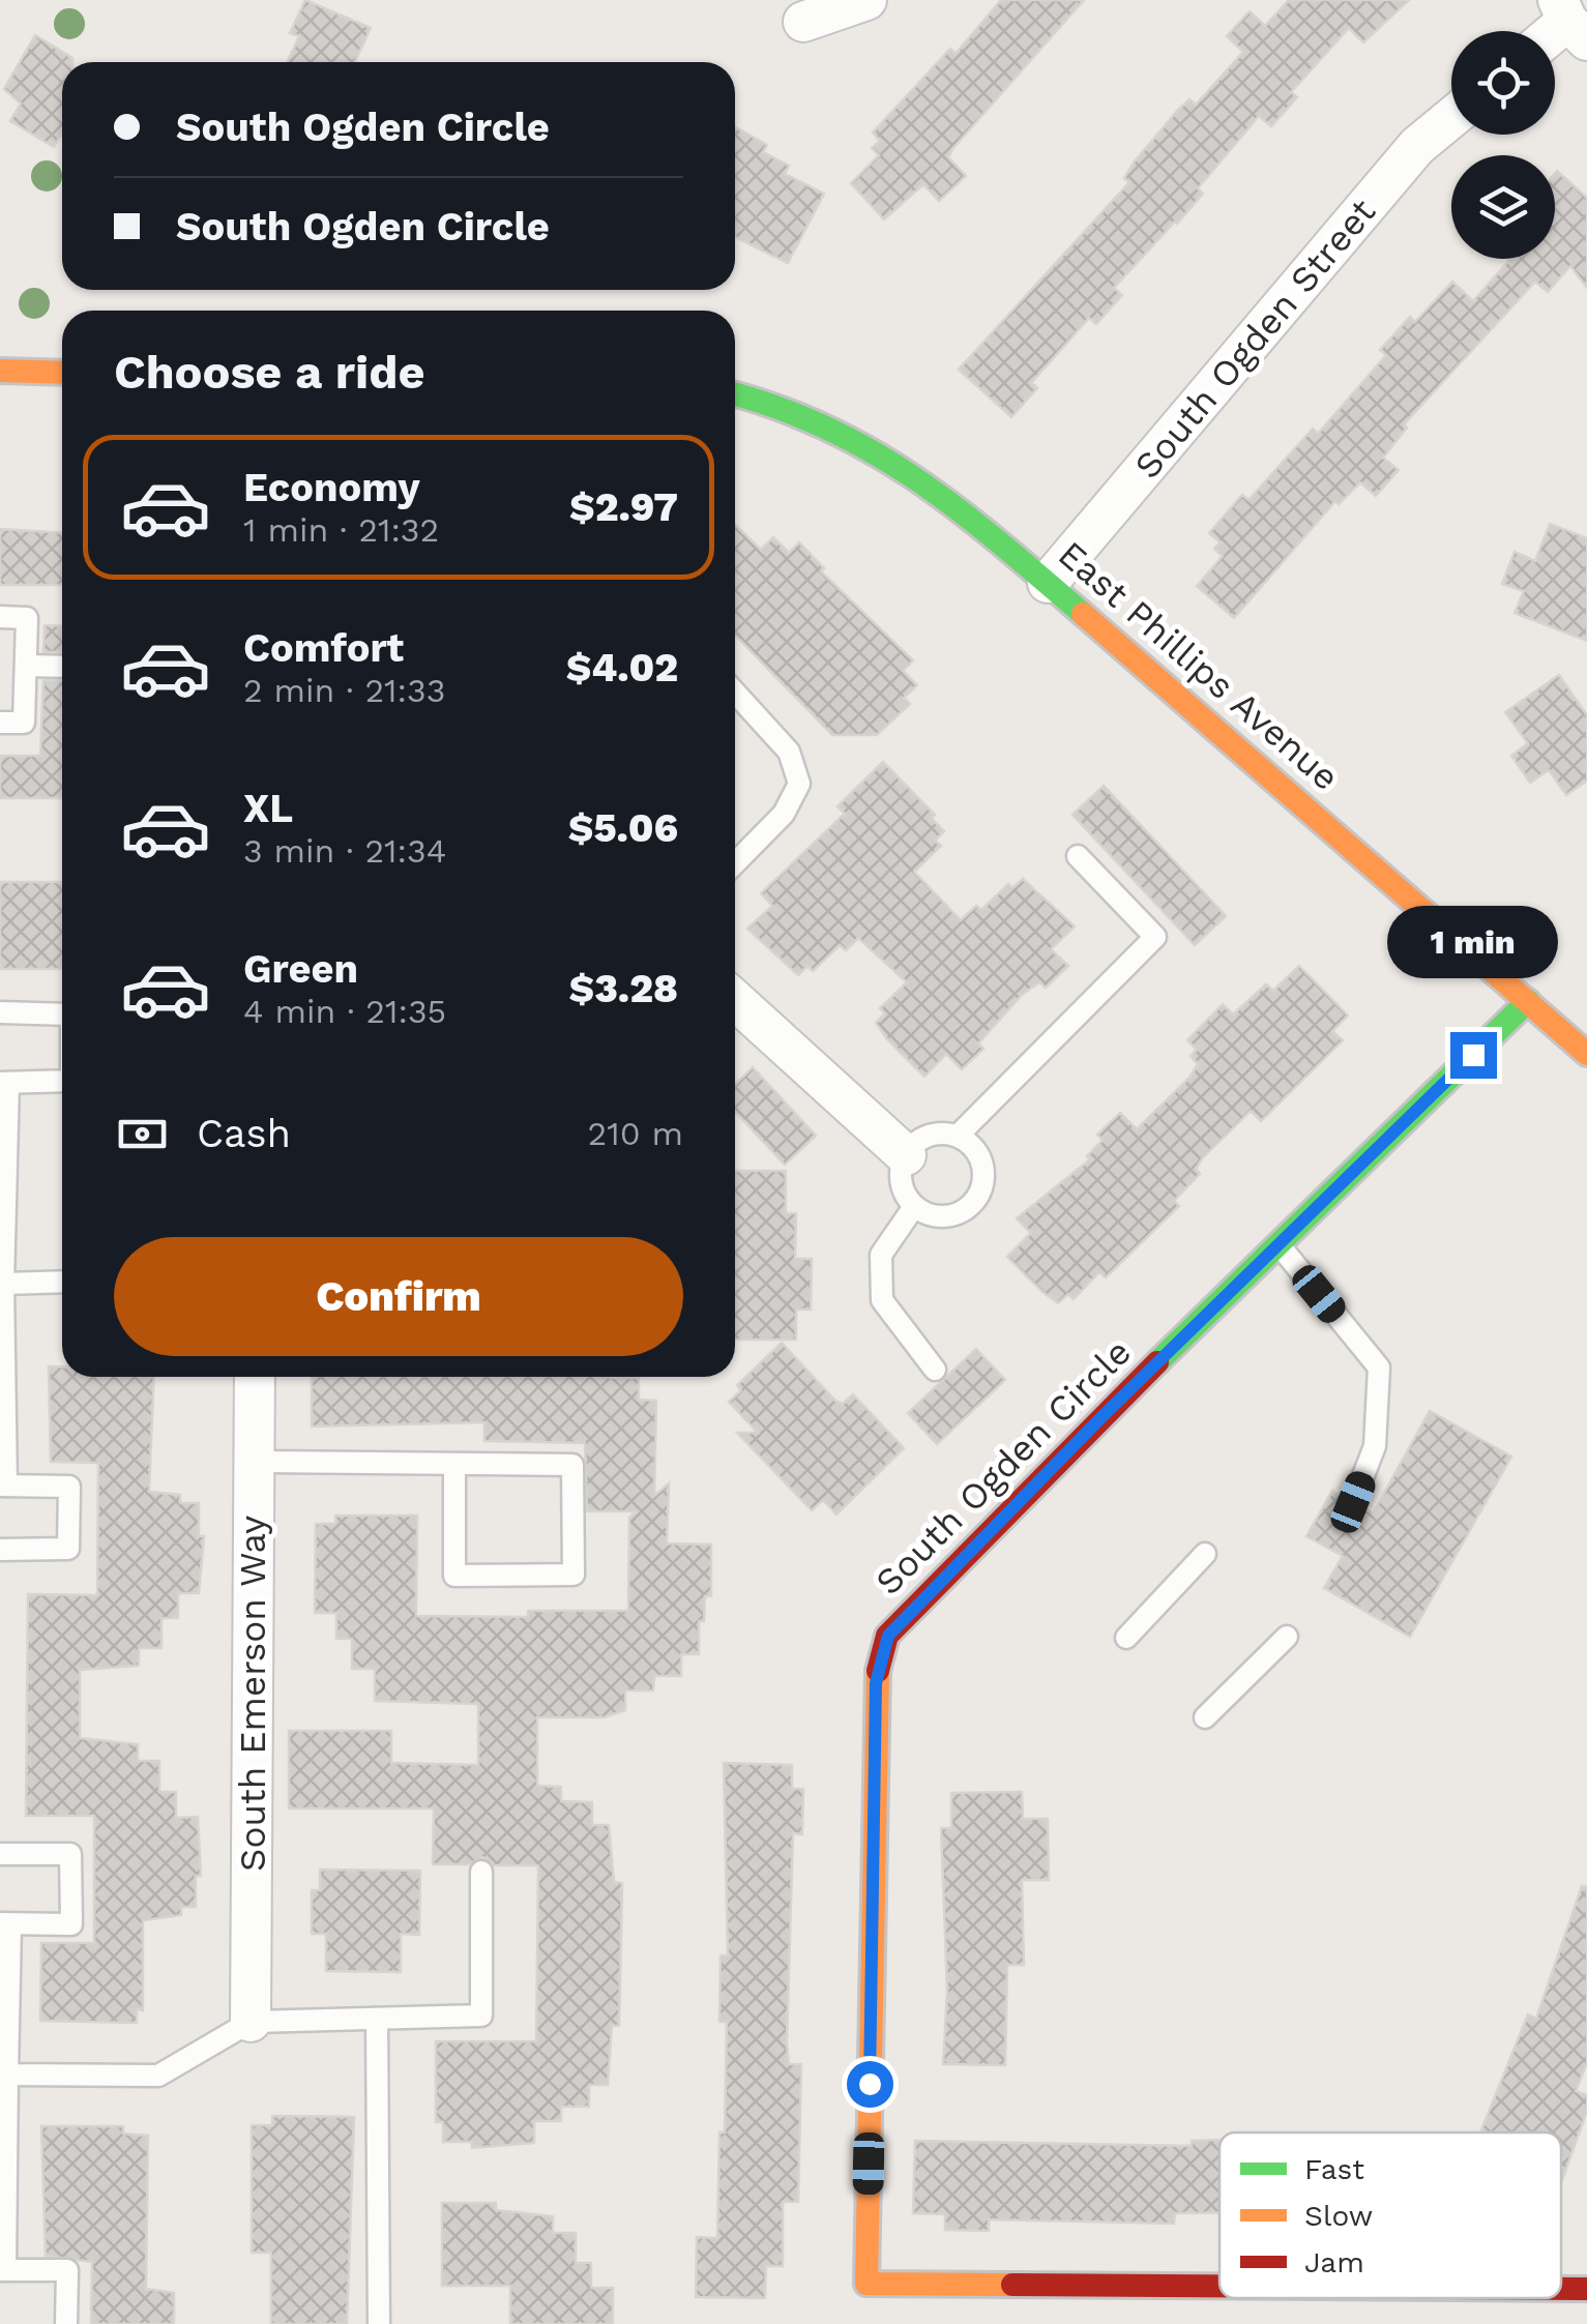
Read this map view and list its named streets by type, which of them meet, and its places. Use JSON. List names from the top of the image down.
{
  "streets": {
    "street": [
      "South Ogden Street",
      "East Phillips Avenue",
      "South Ogden Circle",
      "South Emerson Way"
    ]
  },
  "crossings": [
    ["South Ogden Street", "East Phillips Avenue"],
    ["East Phillips Avenue", "South Ogden Circle"]
  ],
  "legend": ["Fast", "Slow", "Jam"],
  "page": {
    "banner": ["South Ogden Circle", "South Ogden Circle"],
    "heading": "Choose a ride",
    "list": [
      {
        "name": "Economy",
        "note": "1 min · 21:32",
        "value": "$2.97"
      },
      {
        "name": "Comfort",
        "note": "2 min · 21:33",
        "value": "$4.02"
      },
      {
        "name": "XL",
        "note": "3 min · 21:34",
        "value": "$5.06"
      },
      {
        "name": "Green",
        "note": "4 min · 21:35",
        "value": "$3.28"
      }
    ],
    "bubble": "1 min",
    "pay": ["Cash", "210 m"],
    "buttons": "Confirm"
  }
}
